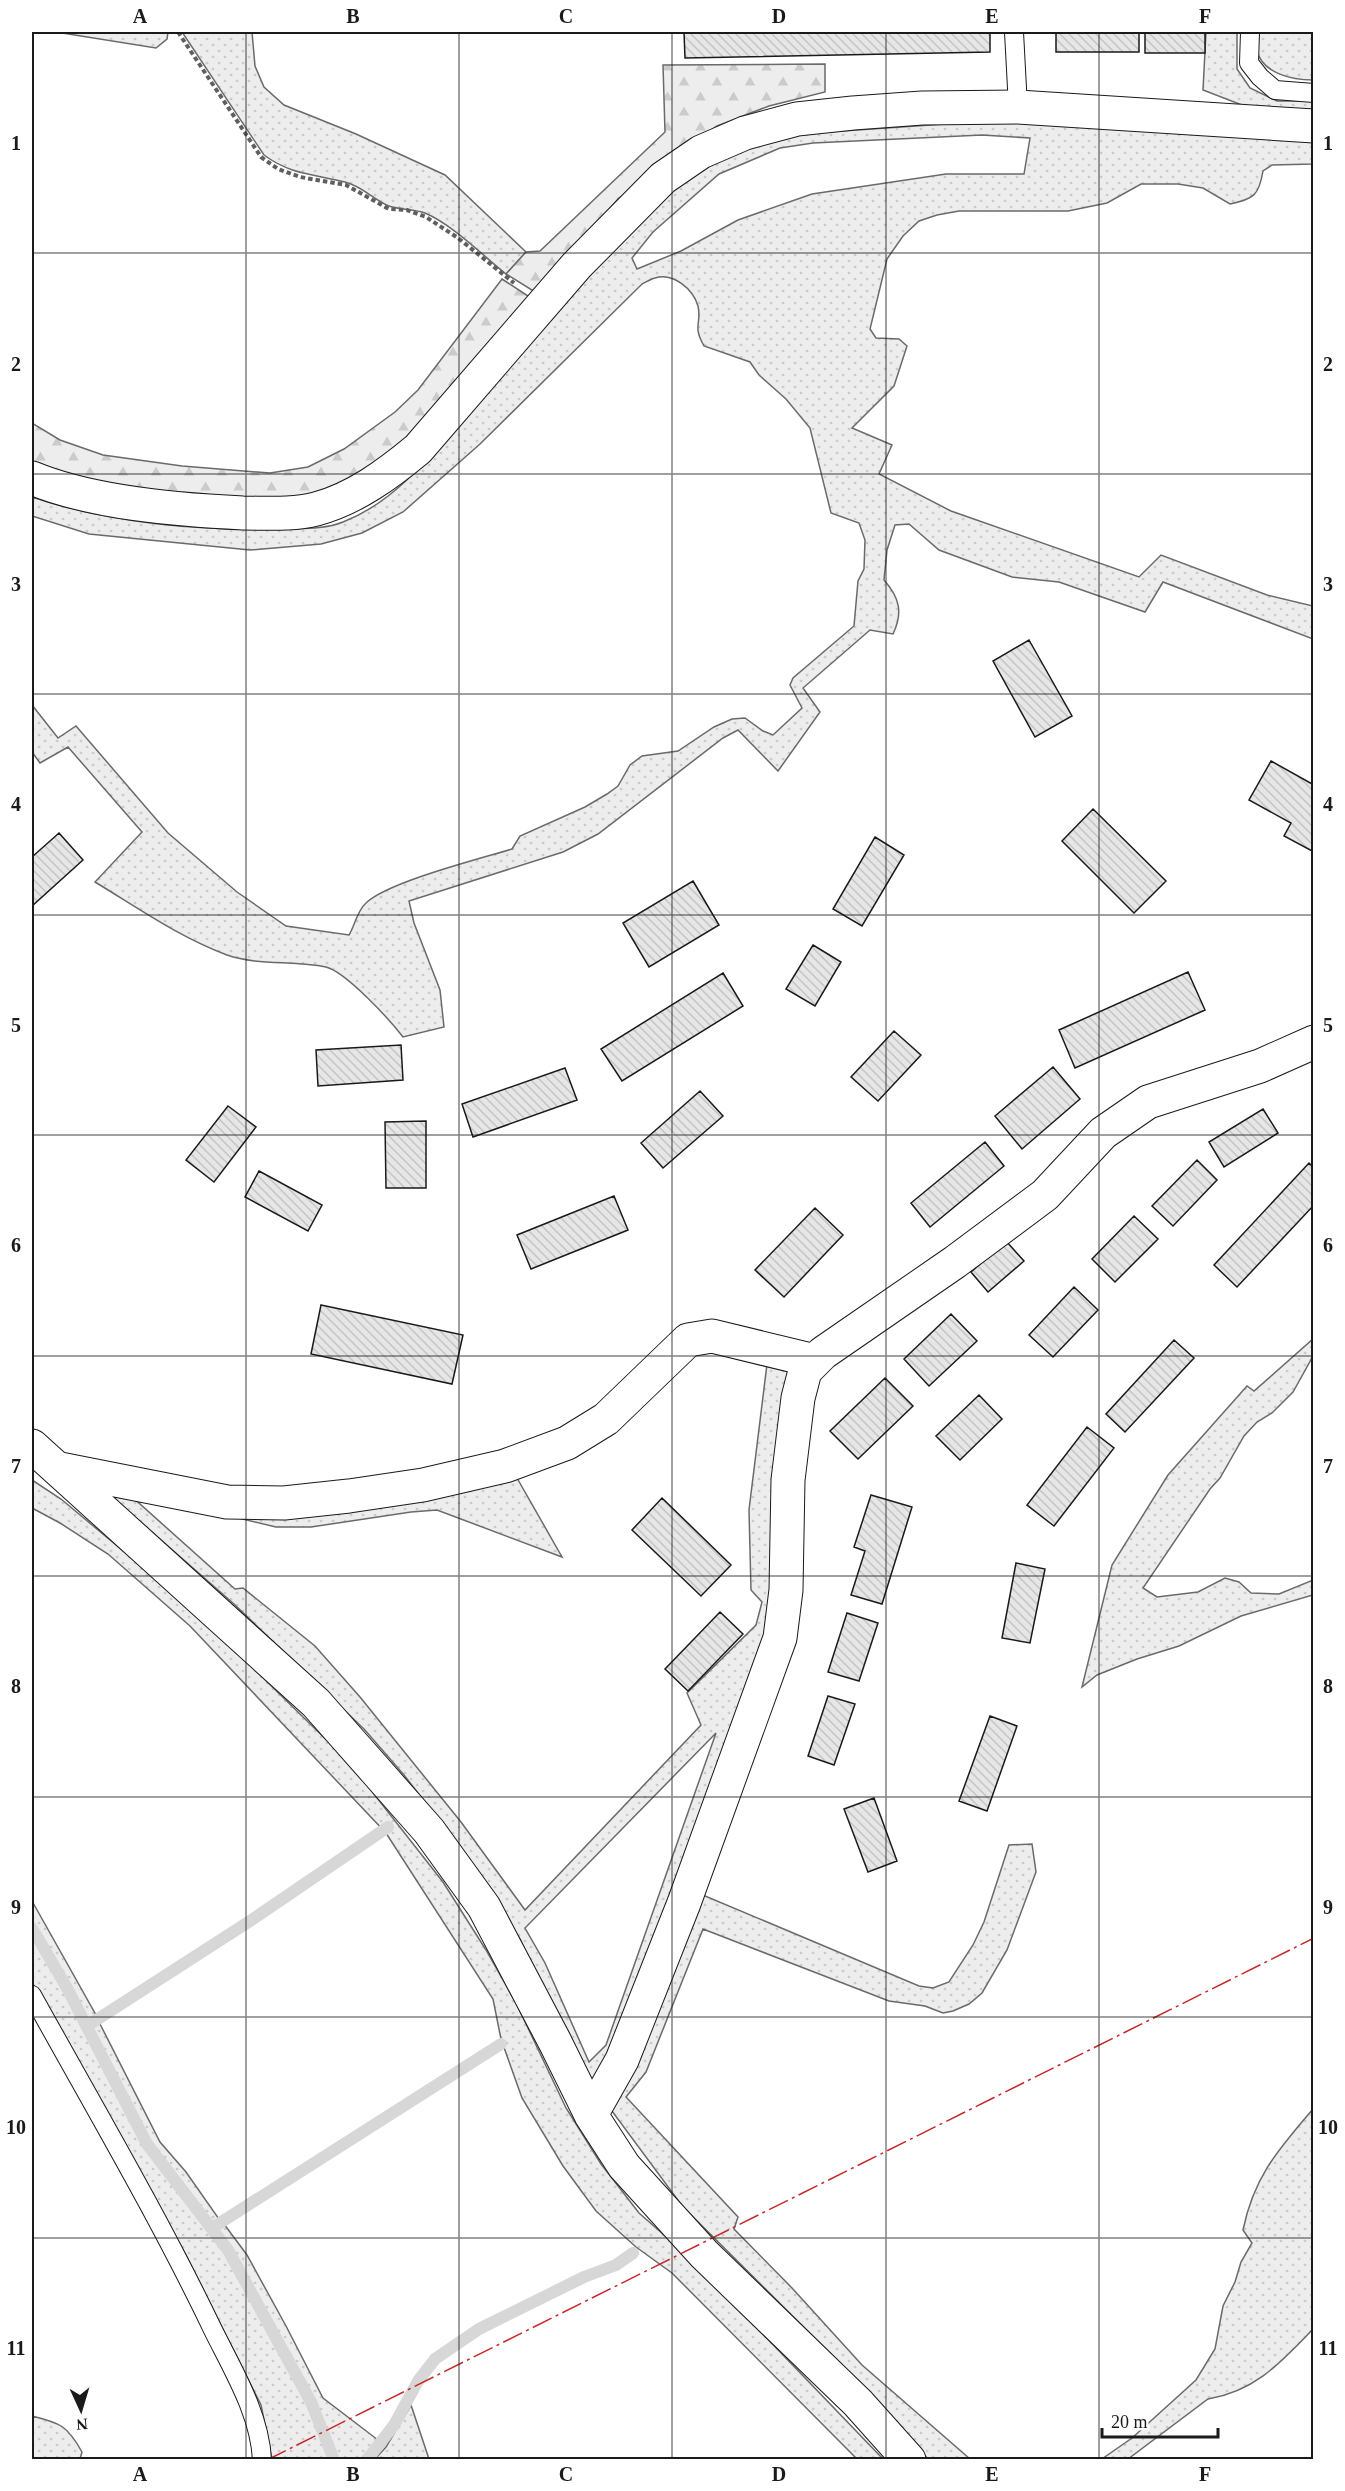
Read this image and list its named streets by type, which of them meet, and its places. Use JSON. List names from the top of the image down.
{
  "scale_bar": "20 m",
  "north": "bottom",
  "grid": {
    "columns": [
      "A",
      "B",
      "C",
      "D",
      "E",
      "F"
    ],
    "rows": [
      "1",
      "2",
      "3",
      "4",
      "5",
      "6",
      "7",
      "8",
      "9",
      "10",
      "11"
    ]
  }
}
